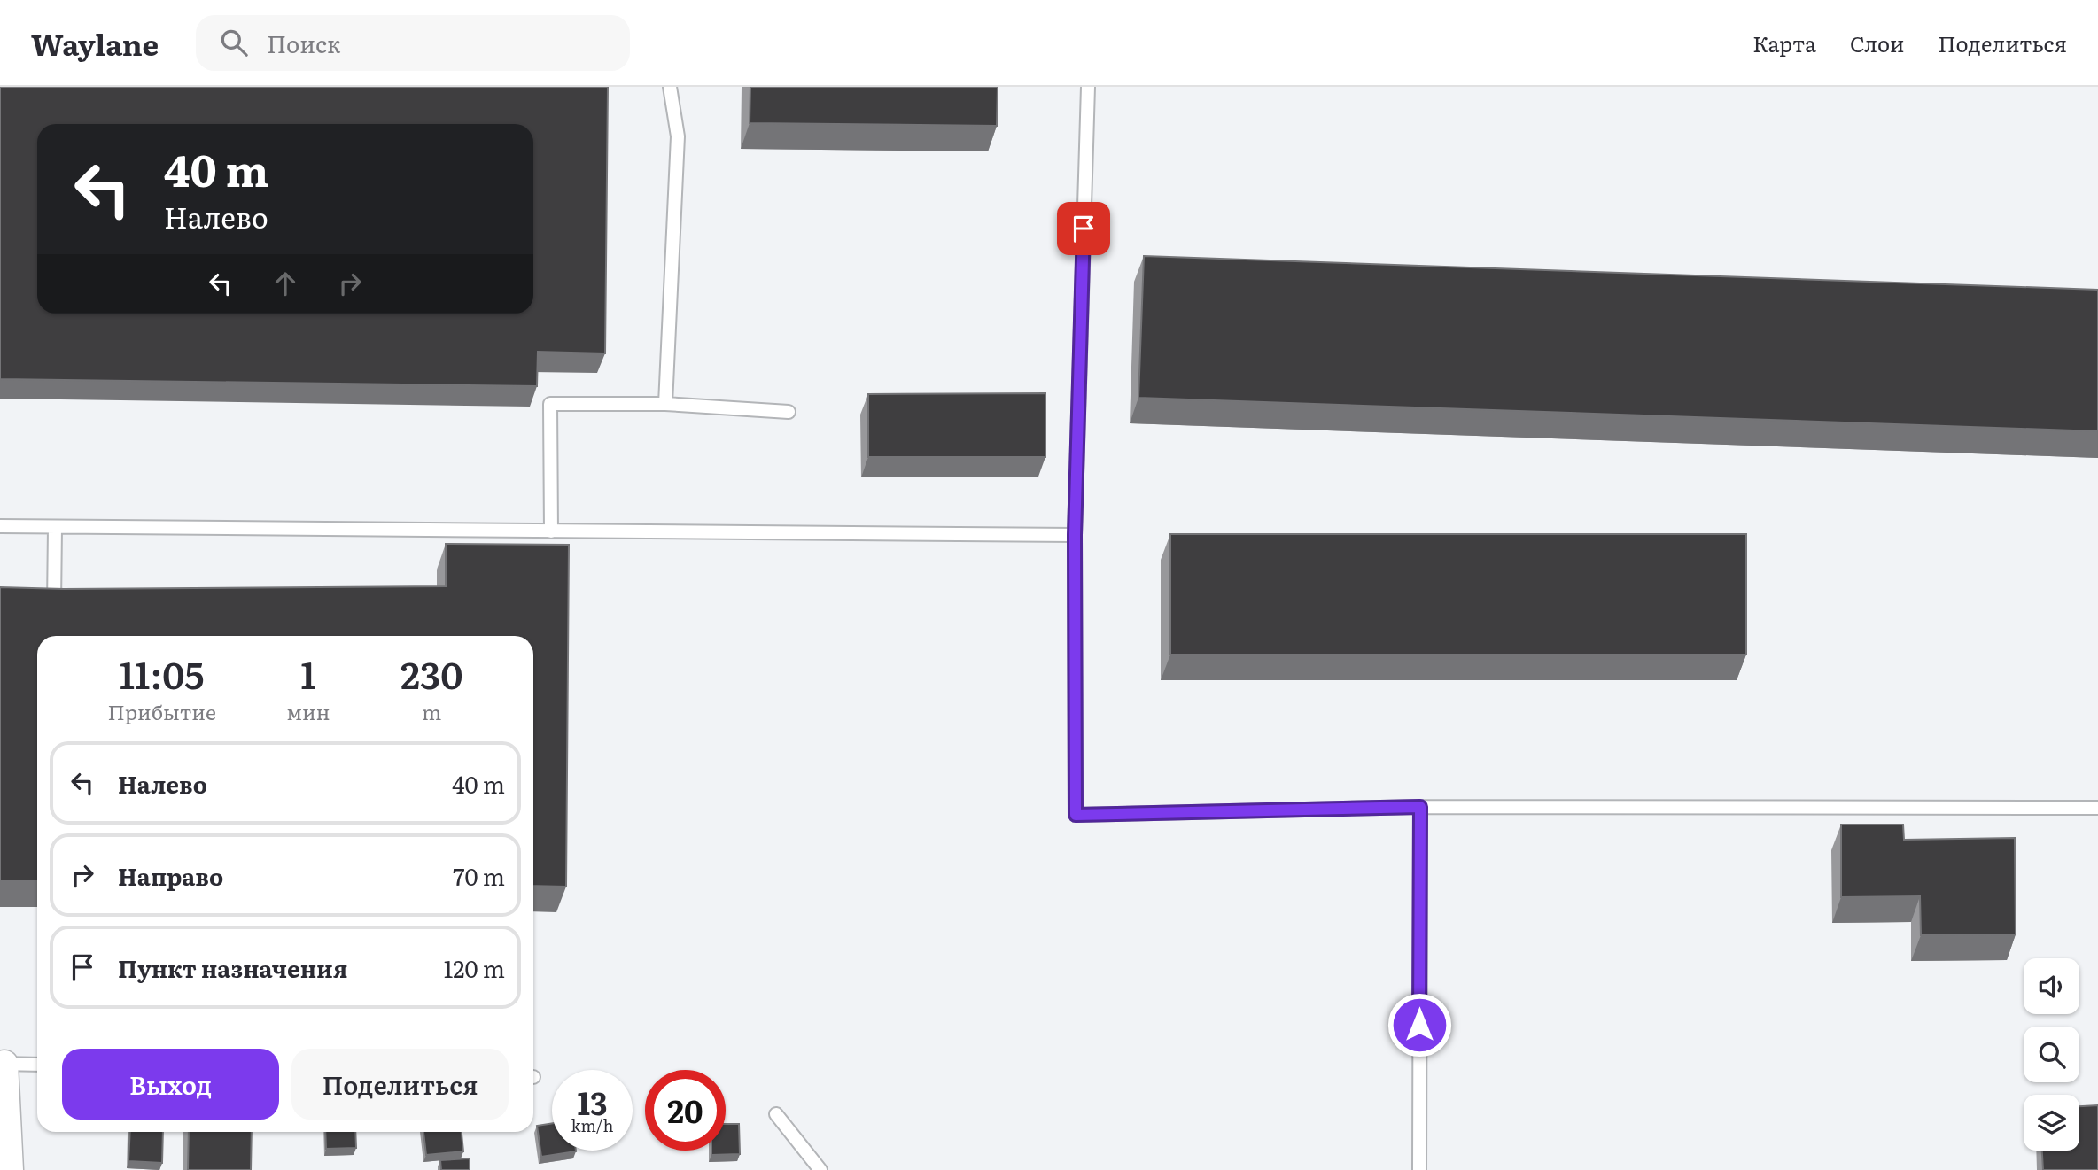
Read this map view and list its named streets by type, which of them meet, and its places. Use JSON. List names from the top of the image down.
{
  "page": {
    "header": "Waylane",
    "search": "Поиск",
    "nav": ["Карта", "Слои", "Поделиться"],
    "turn": ["40 m", "Налево"],
    "eta": [
      "11:05",
      "Прибытие",
      "1",
      "мин",
      "230",
      "m"
    ],
    "list": [
      {
        "name": "Налево",
        "value": "40 m"
      },
      {
        "name": "Направо",
        "value": "70 m"
      },
      {
        "name": "Пункт назначения",
        "value": "120 m"
      }
    ],
    "buttons": ["Выход", "Поделиться"],
    "speed": "13 km/h",
    "limit": "20"
  }
}
